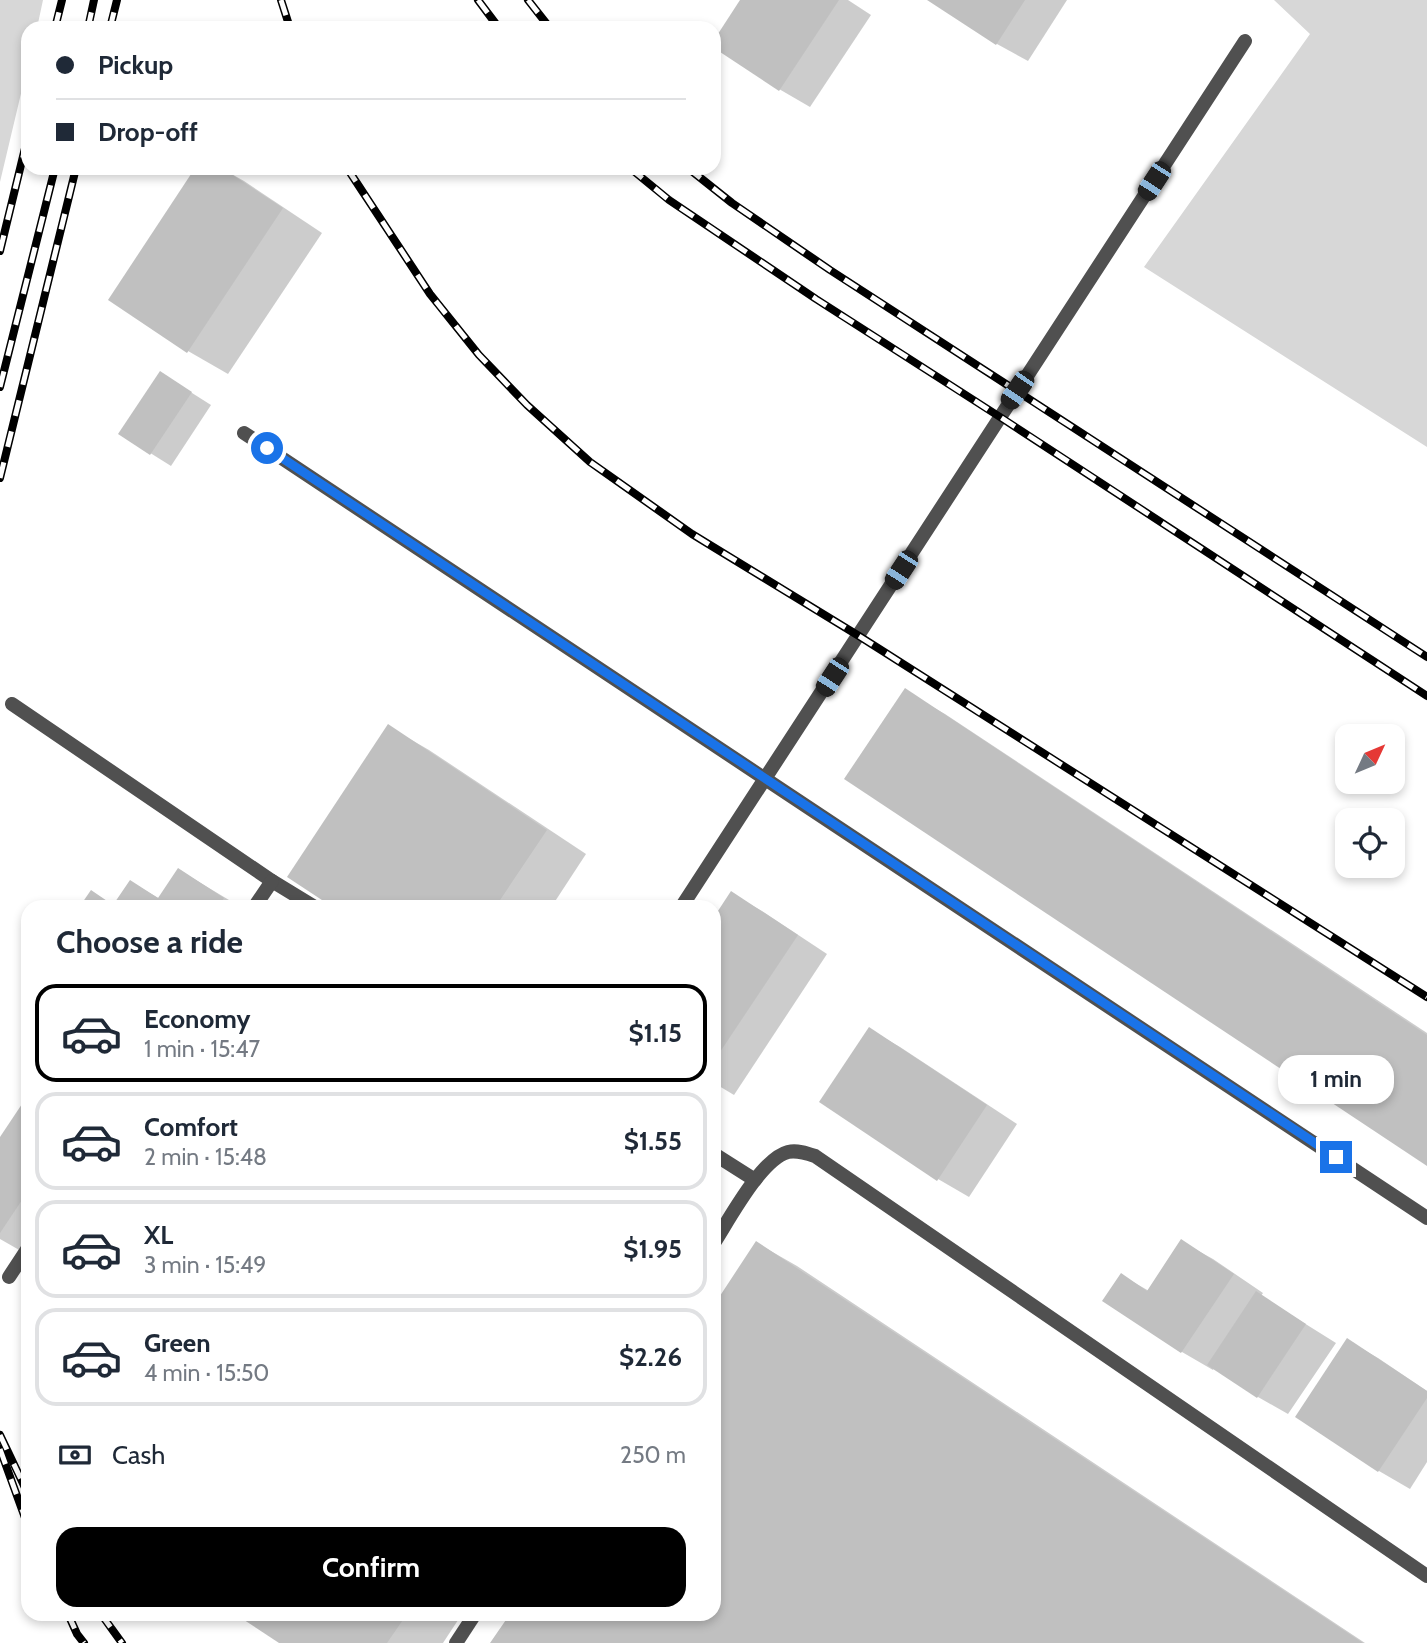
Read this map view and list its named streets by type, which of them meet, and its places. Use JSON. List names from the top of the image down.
{
  "north": "top right",
  "page": {
    "banner": ["Pickup", "Drop-off"],
    "heading": "Choose a ride",
    "list": [
      {
        "name": "Economy",
        "note": "1 min · 15:47",
        "value": "$1.15"
      },
      {
        "name": "Comfort",
        "note": "2 min · 15:48",
        "value": "$1.55"
      },
      {
        "name": "XL",
        "note": "3 min · 15:49",
        "value": "$1.95"
      },
      {
        "name": "Green",
        "note": "4 min · 15:50",
        "value": "$2.26"
      }
    ],
    "bubble": "1 min",
    "pay": ["Cash", "250 m"],
    "buttons": "Confirm"
  }
}
